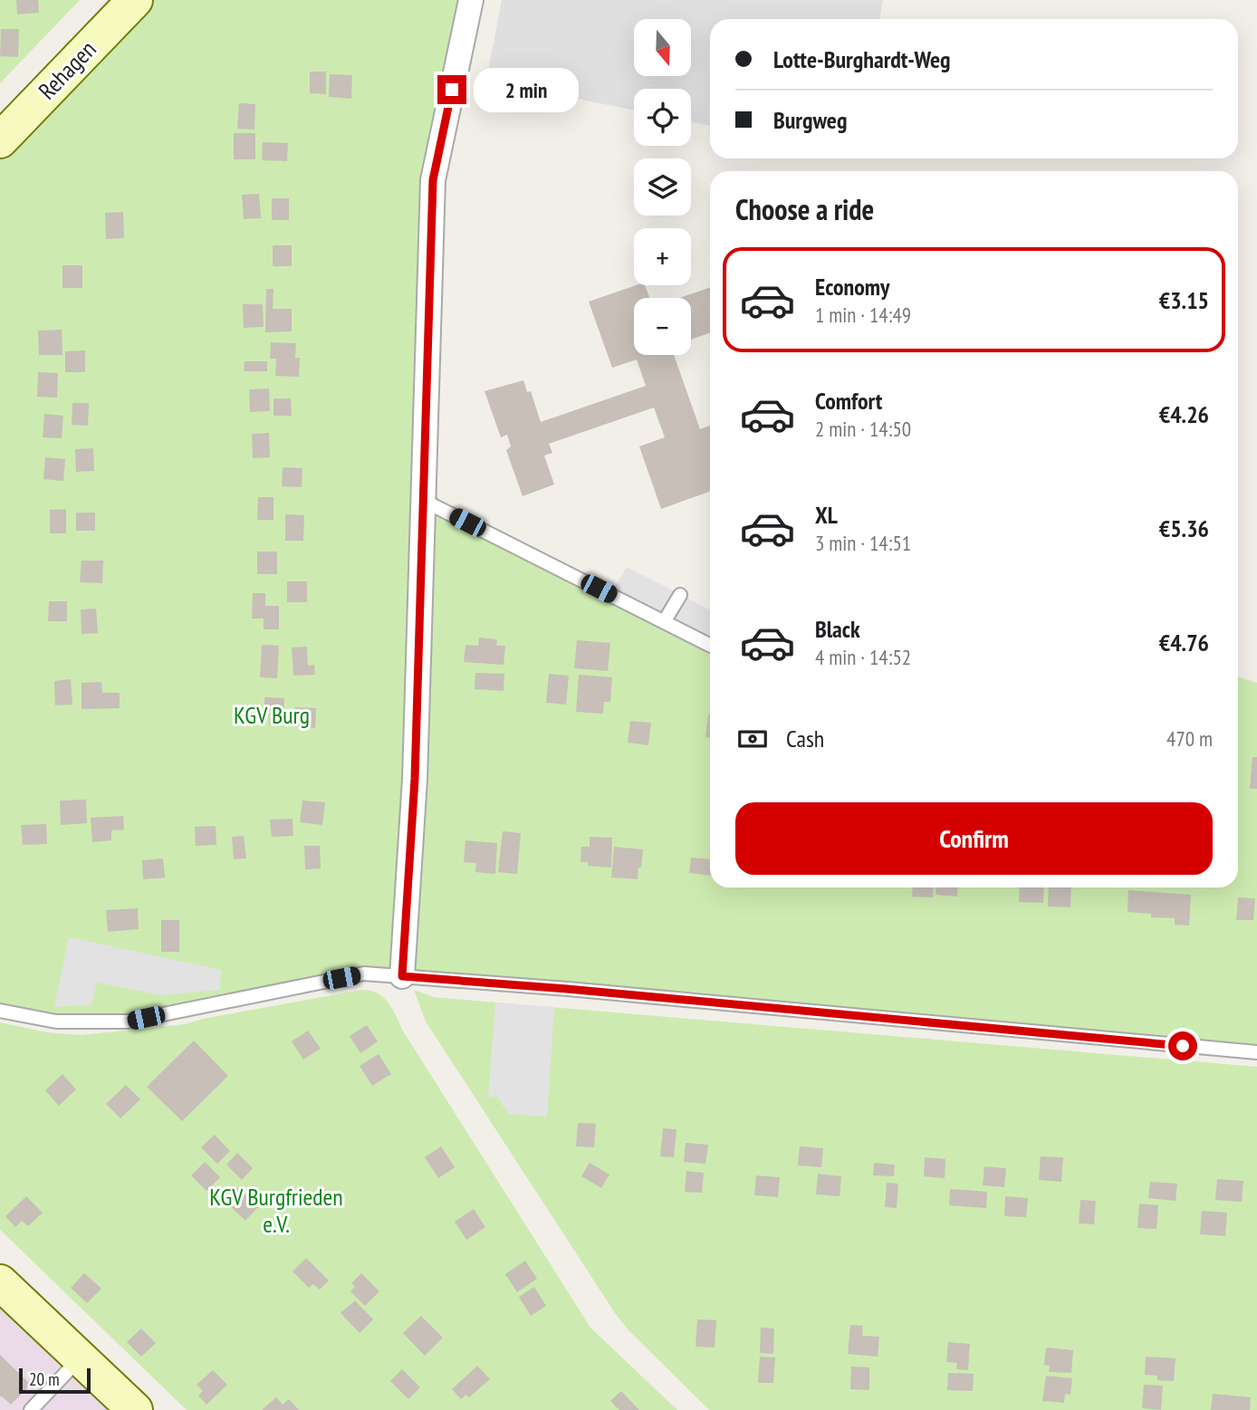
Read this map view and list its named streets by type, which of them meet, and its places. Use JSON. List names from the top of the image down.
{
  "streets": {
    "street": ["Rehagen"]
  },
  "parks": ["KGV Burg", "KGV Burgfrieden e.V."],
  "scale_bar": "20 m",
  "north": "bottom",
  "page": {
    "map_buttons": ["+", "−"],
    "banner": ["Lotte-Burghardt-Weg", "Burgweg"],
    "bubble": "2 min",
    "heading": "Choose a ride",
    "list": [
      {
        "name": "Economy",
        "note": "1 min · 14:49",
        "value": "€3.15"
      },
      {
        "name": "Comfort",
        "note": "2 min · 14:50",
        "value": "€4.26"
      },
      {
        "name": "XL",
        "note": "3 min · 14:51",
        "value": "€5.36"
      },
      {
        "name": "Black",
        "note": "4 min · 14:52",
        "value": "€4.76"
      }
    ],
    "pay": ["Cash", "470 m"],
    "buttons": "Confirm",
    "scale": "20 m"
  }
}
